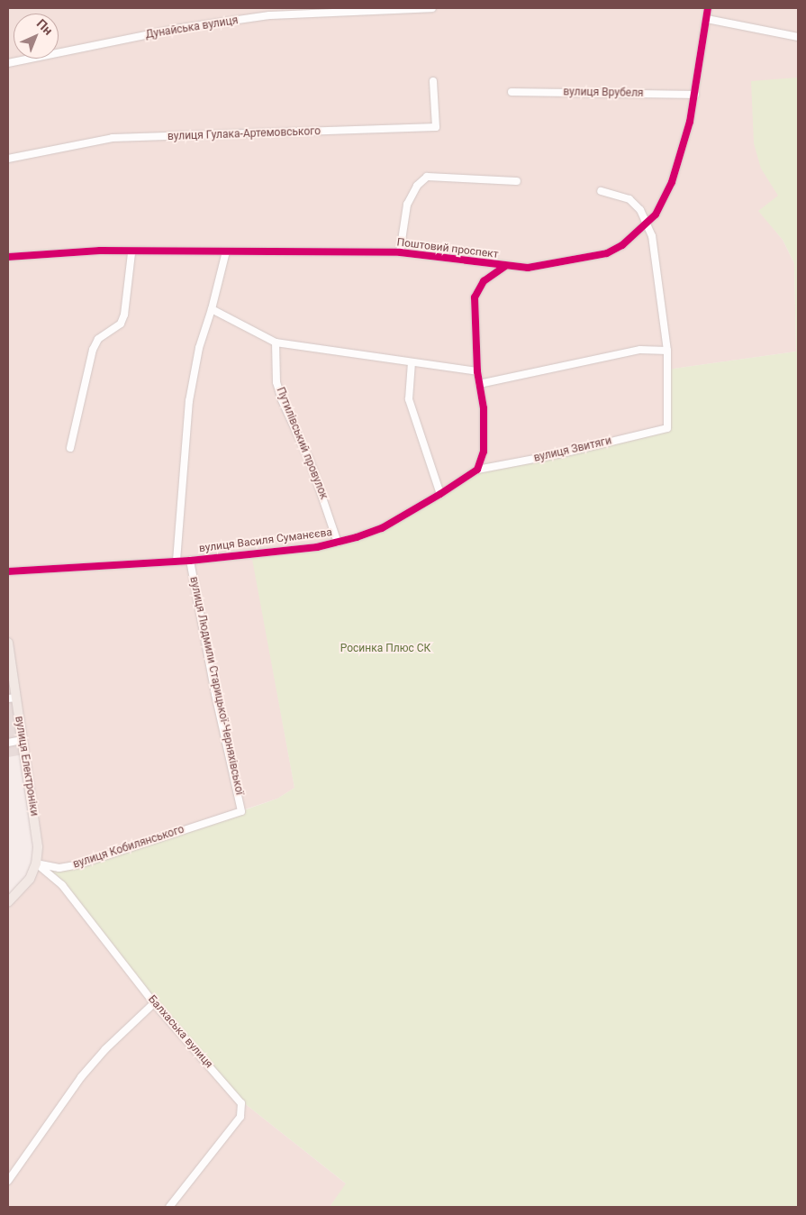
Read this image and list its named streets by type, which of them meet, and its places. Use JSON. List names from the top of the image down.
{
  "streets": {
    "main road": ["вулиця Електроніки"],
    "street": [
      "Дунайська вулиця",
      "вулиця Врубеля",
      "вулиця Гулака-Артемовського",
      "Поштовий проспект",
      "Путилівський провулок",
      "вулиця Звитяги",
      "вулиця Василя Суманєєва",
      "вулиця Людмили Старицької-Черняхівської",
      "вулиця Кобилянського",
      "Балхаська вулиця"
    ]
  },
  "crossings": [
    ["вулиця Врубеля", "Поштовий проспект"],
    ["Путилівський провулок", "вулиця Василя Суманєєва"],
    ["вулиця Звитяги", "вулиця Василя Суманєєва"],
    ["вулиця Василя Суманєєва", "вулиця Людмили Старицької-Черняхівської"],
    ["вулиця Людмили Старицької-Черняхівської", "вулиця Кобилянського"],
    ["вулиця Електроніки", "вулиця Кобилянського"],
    ["вулиця Електроніки", "Балхаська вулиця"],
    ["вулиця Кобилянського", "Балхаська вулиця"]
  ],
  "parks": ["Росинка Плюс СК"],
  "north": "top right"
}
